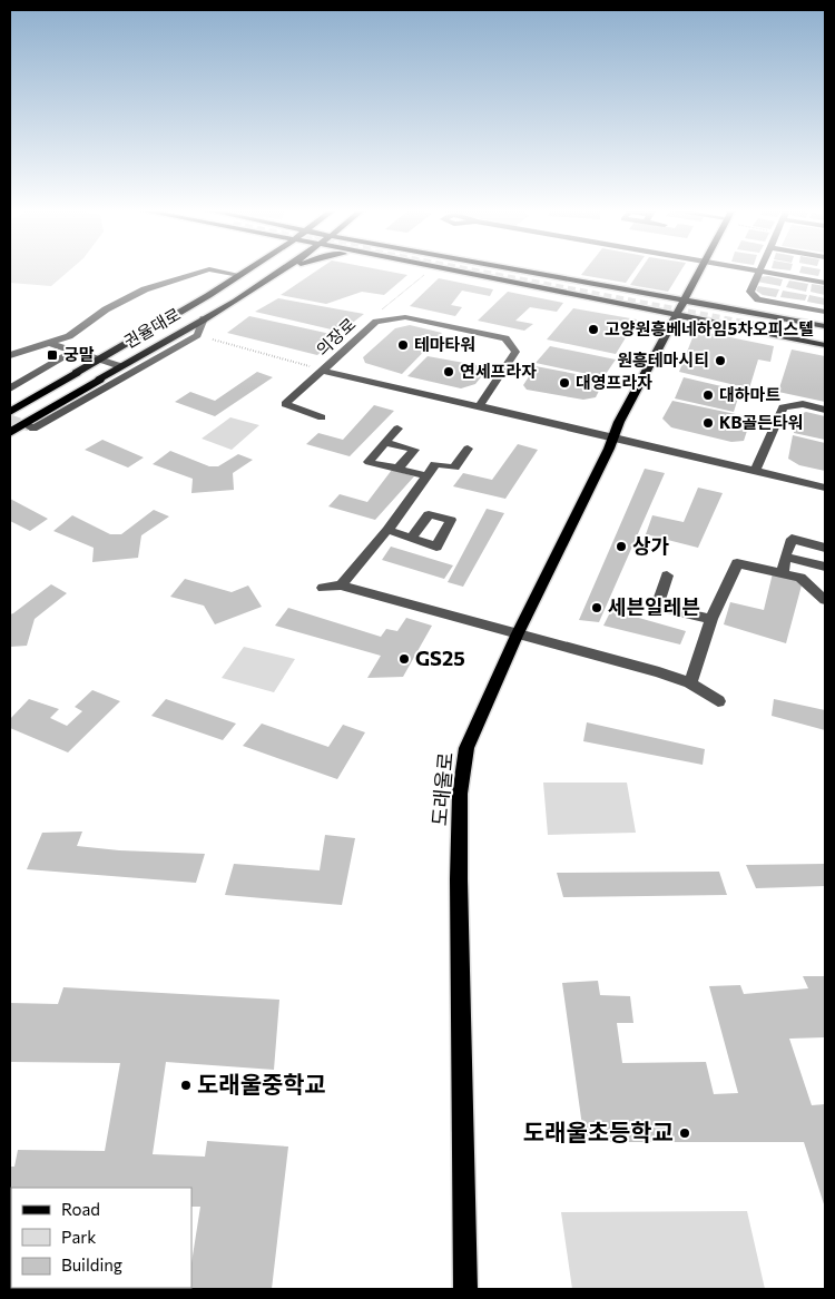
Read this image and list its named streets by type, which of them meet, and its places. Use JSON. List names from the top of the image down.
{
  "streets": {
    "highway": ["권율대로"],
    "main road": ["도래울로"],
    "street": ["의장로"]
  },
  "crossings": [
    ["의장로", "도래울로"]
  ],
  "places": {
    "other": [
      "고양원흥베네하임5차오피스텔",
      "테마타워",
      "원흥테마시티",
      "연세프라자",
      "대영프라자",
      "대하마트",
      "KB골든타워",
      "상가",
      "세븐일레븐",
      "GS25",
      "도래울중학교",
      "도래울초등학교"
    ],
    "transit": ["궁말"]
  },
  "legend": ["Road", "Park", "Building"]
}
